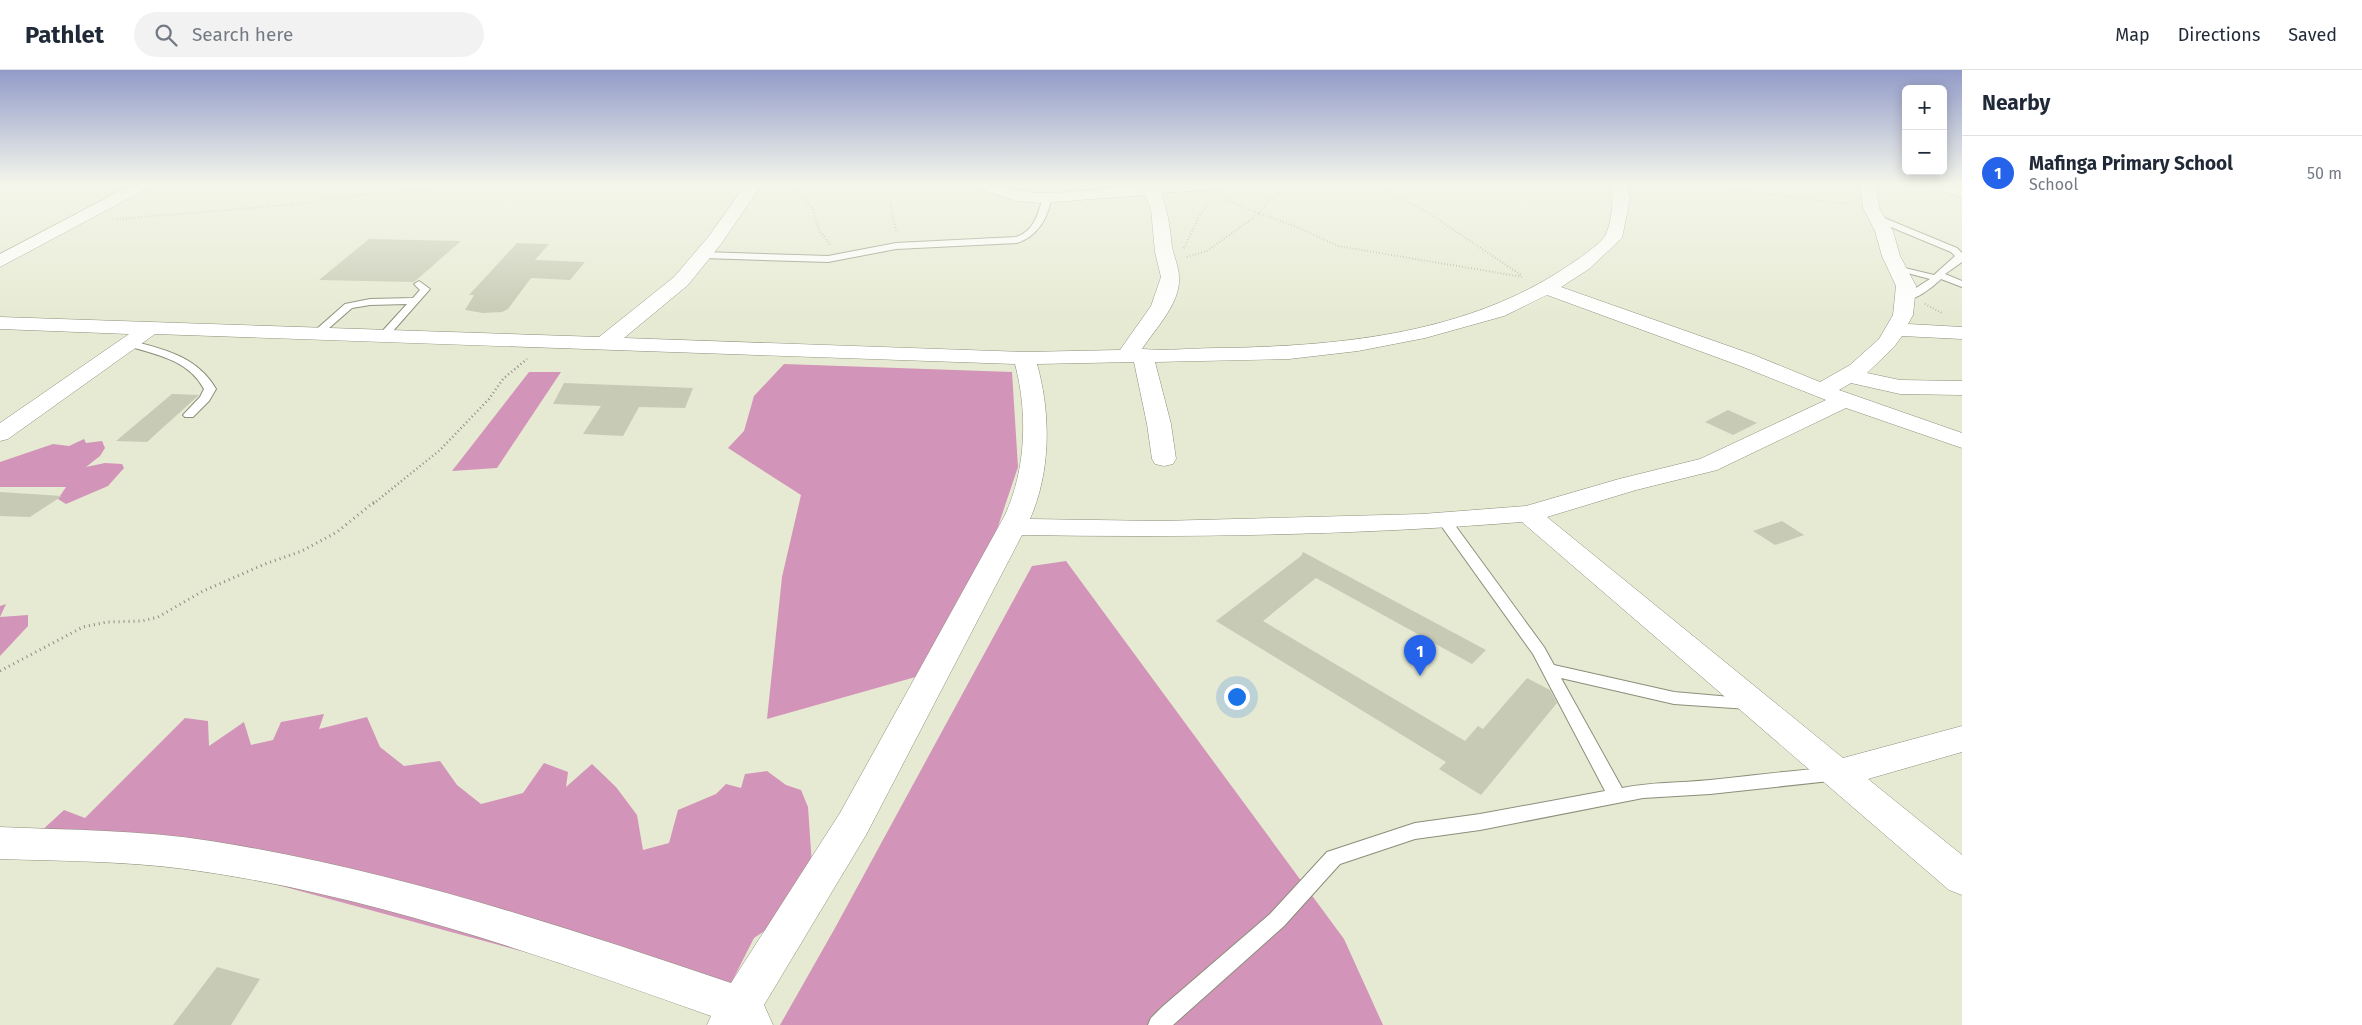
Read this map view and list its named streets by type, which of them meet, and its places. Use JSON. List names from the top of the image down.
{
  "page": {
    "header": "Pathlet",
    "search": "Search here",
    "nav": ["Map", "Directions", "Saved"],
    "heading": "Nearby",
    "map_buttons": ["+", "−"],
    "list": [
      {
        "mark": "1",
        "name": "Mafinga Primary School",
        "note": "School",
        "value": "50 m"
      }
    ],
    "pins": "1"
  }
}
